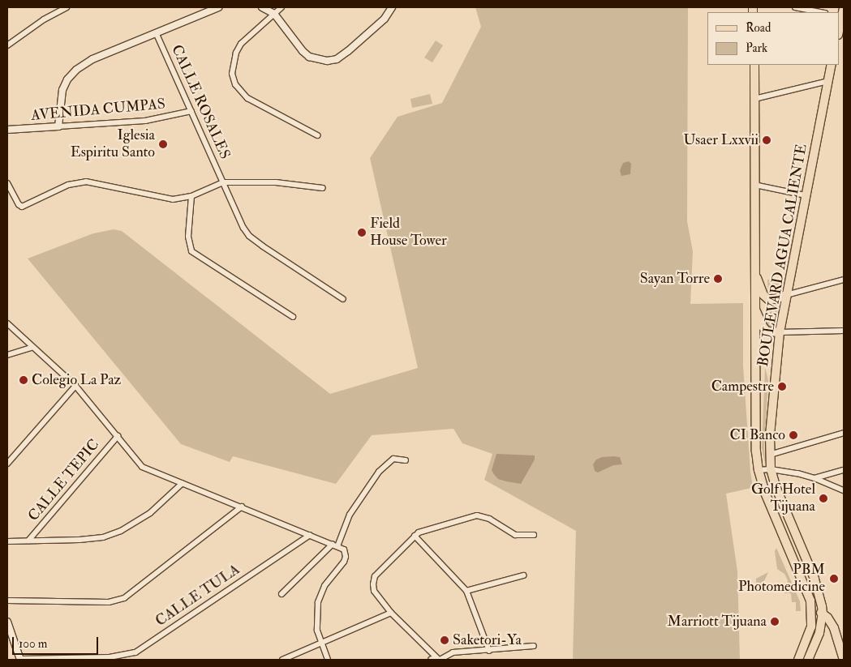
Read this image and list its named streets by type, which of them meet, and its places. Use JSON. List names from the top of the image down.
{
  "streets": {
    "main road": ["BOULEVARD AGUA CALIENTE"],
    "street": [
      "CALLE ROSALES",
      "AVENIDA CUMPAS",
      "CALLE TEPIC",
      "CALLE TULA"
    ]
  },
  "crossings": [
    ["CALLE ROSALES", "AVENIDA CUMPAS"]
  ],
  "places": [
    "Usaer Lxxvii",
    "Iglesia Espiritu Santo",
    "Field House Tower",
    "Sayan Torre",
    "Colegio La Paz",
    "Campestre",
    "CI Banco",
    "Golf Hotel Tijuana",
    "PBM Photomedicine",
    "Marriott Tijuana",
    "Saketori-Ya"
  ],
  "legend": ["Road", "Park"],
  "scale_bar": "100 m"
}
